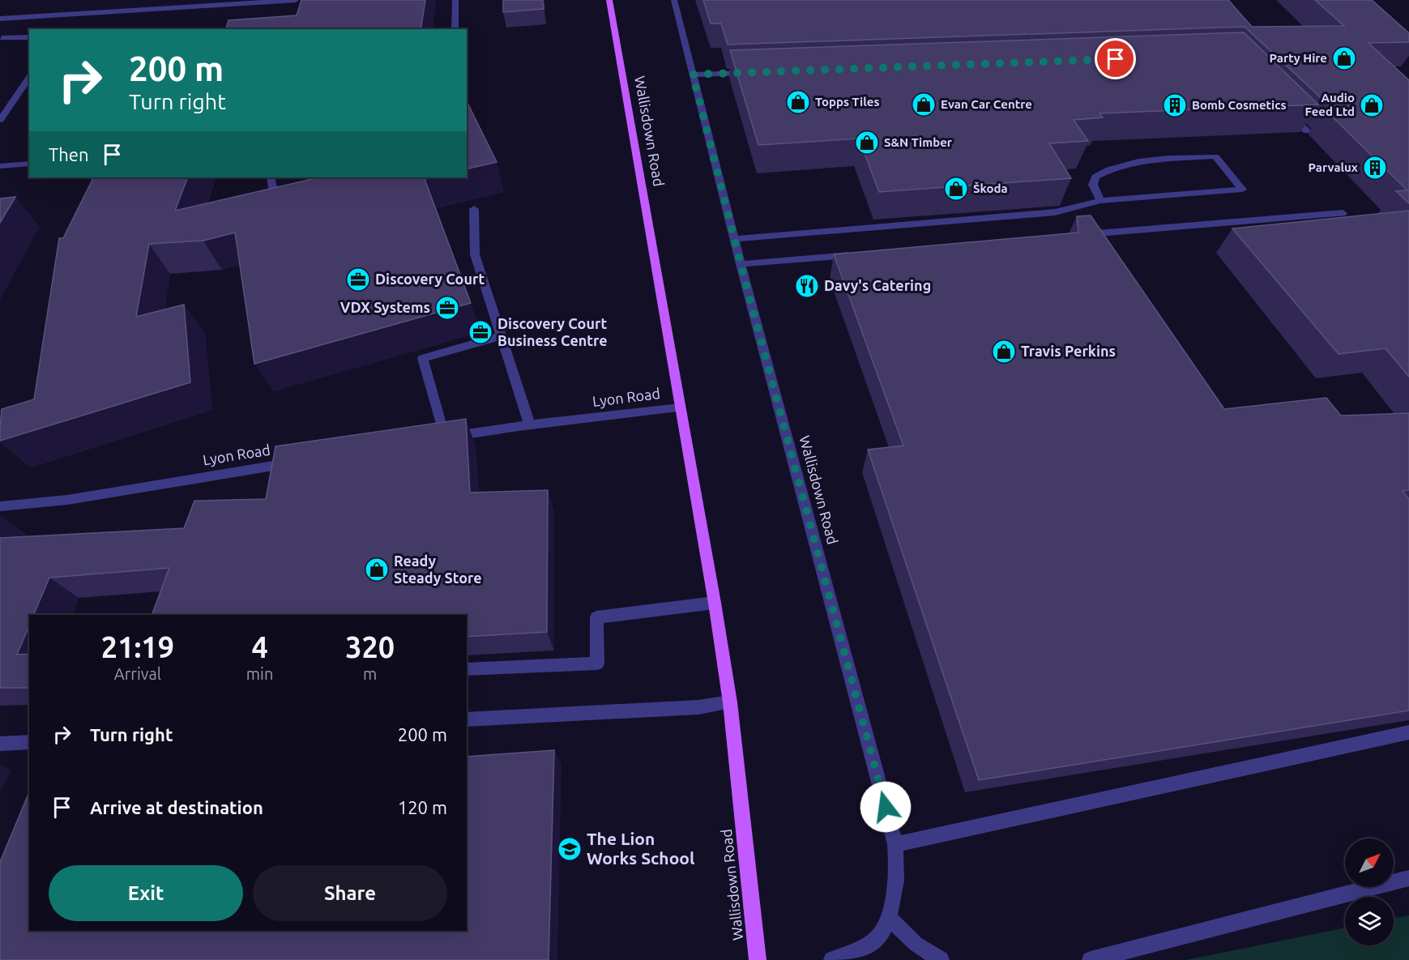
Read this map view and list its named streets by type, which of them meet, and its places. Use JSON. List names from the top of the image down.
{
  "streets": {
    "main road": ["Wallisdown Road"],
    "street": ["Lyon Road"]
  },
  "crossings": [
    ["Wallisdown Road", "Lyon Road"]
  ],
  "places": {
    "shop": [
      "Party Hire",
      "Topps Tiles",
      "Evan Car Centre",
      "Audio Feed Ltd",
      "S&N Timber",
      "Škoda",
      "Travis Perkins",
      "Ready Steady Store"
    ],
    "building": ["Bomb Cosmetics", "Parvalux"],
    "office": ["Discovery Court", "VDX Systems", "Discovery Court Business Centre"],
    "restaurant": ["Davy's Catering"],
    "school or university": ["The Lion Works School"]
  },
  "north": "top right",
  "page": {
    "turn": ["200 m", "Turn right"],
    "then": "Then",
    "eta": [
      "21:19",
      "Arrival",
      "4",
      "min",
      "320",
      "m"
    ],
    "list": [
      {
        "name": "Turn right",
        "value": "200 m"
      },
      {
        "name": "Arrive at destination",
        "value": "120 m"
      }
    ],
    "buttons": ["Exit", "Share"]
  }
}
